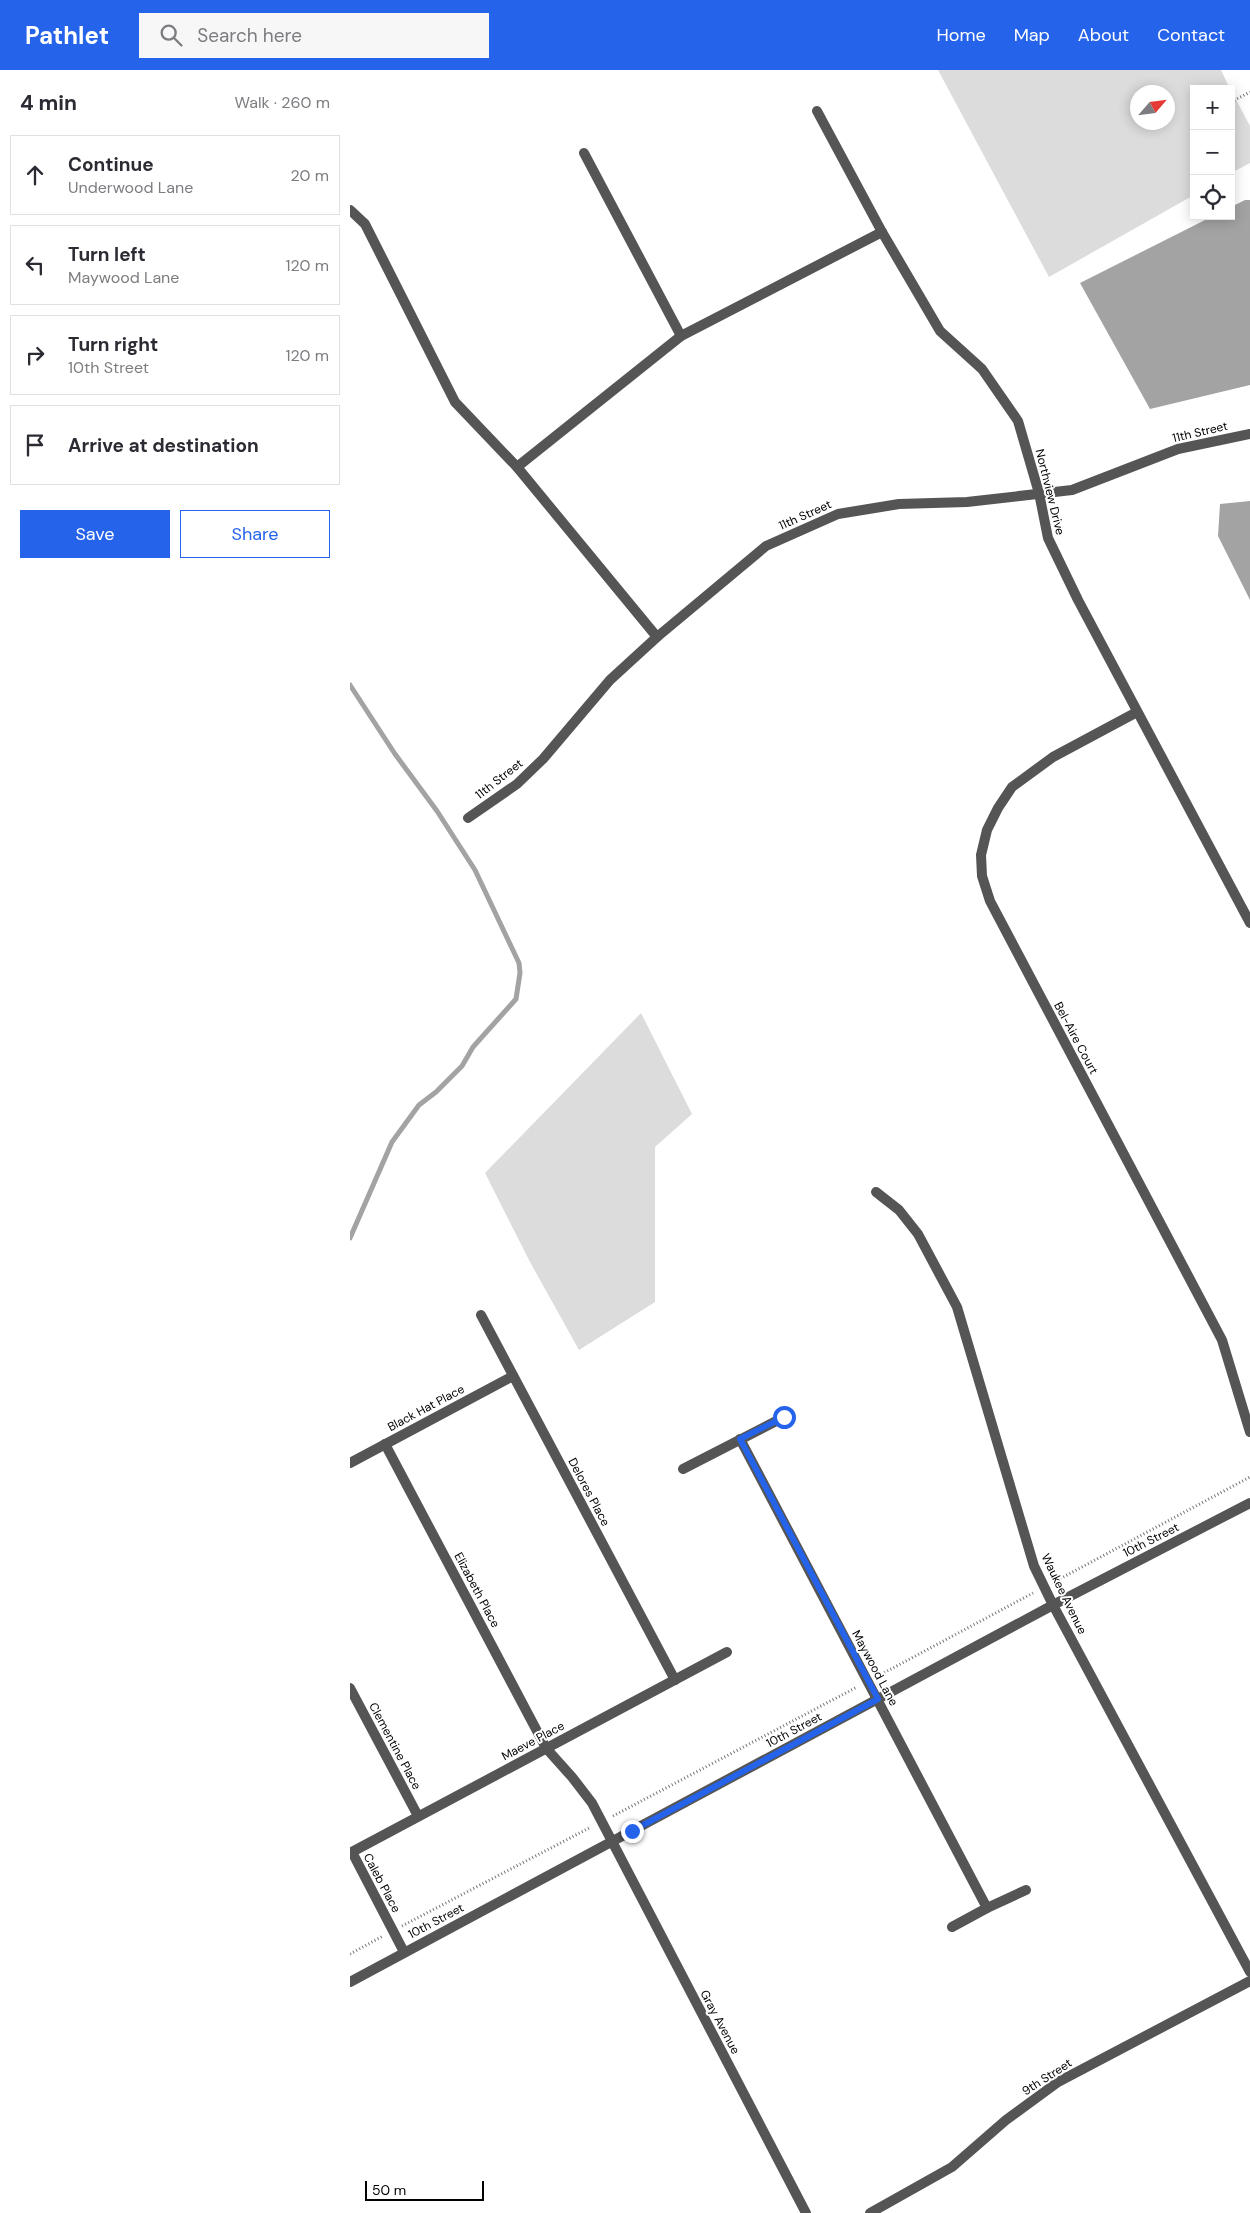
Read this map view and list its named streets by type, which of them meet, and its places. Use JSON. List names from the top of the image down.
{
  "streets": {
    "street": [
      "11th Street",
      "Northview Drive",
      "Bel-Aire Court",
      "Black Hat Place",
      "Delores Place",
      "10th Street",
      "Elizabeth Place",
      "Waukee Avenue",
      "Maywood Lane",
      "Maeve Place",
      "Clementine Place",
      "Caleb Place",
      "Gray Avenue",
      "9th Street"
    ]
  },
  "crossings": [
    ["11th Street", "Northview Drive"],
    ["Northview Drive", "Bel-Aire Court"],
    ["Black Hat Place", "Delores Place"],
    ["Black Hat Place", "Elizabeth Place"],
    ["Delores Place", "Maeve Place"],
    ["10th Street", "Waukee Avenue"],
    ["10th Street", "Maywood Lane"],
    ["10th Street", "Caleb Place"],
    ["10th Street", "Gray Avenue"],
    ["Elizabeth Place", "Maeve Place"],
    ["Elizabeth Place", "Gray Avenue"],
    ["Maeve Place", "Clementine Place"],
    ["Maeve Place", "Caleb Place"]
  ],
  "scale_bar": "50 m",
  "north": "top right",
  "page": {
    "header": "Pathlet",
    "search": "Search here",
    "nav": [
      "Home",
      "Map",
      "About",
      "Contact"
    ],
    "heading": ["4 min", "Walk · 260 m"],
    "map_buttons": ["+", "−"],
    "list": [
      ["Continue", "Underwood Lane", "20 m"],
      ["Turn left", "Maywood Lane", "120 m"],
      ["Turn right", "10th Street", "120 m"],
      "Arrive at destination"
    ],
    "buttons": ["Save", "Share"],
    "scale": "50 m"
  }
}
